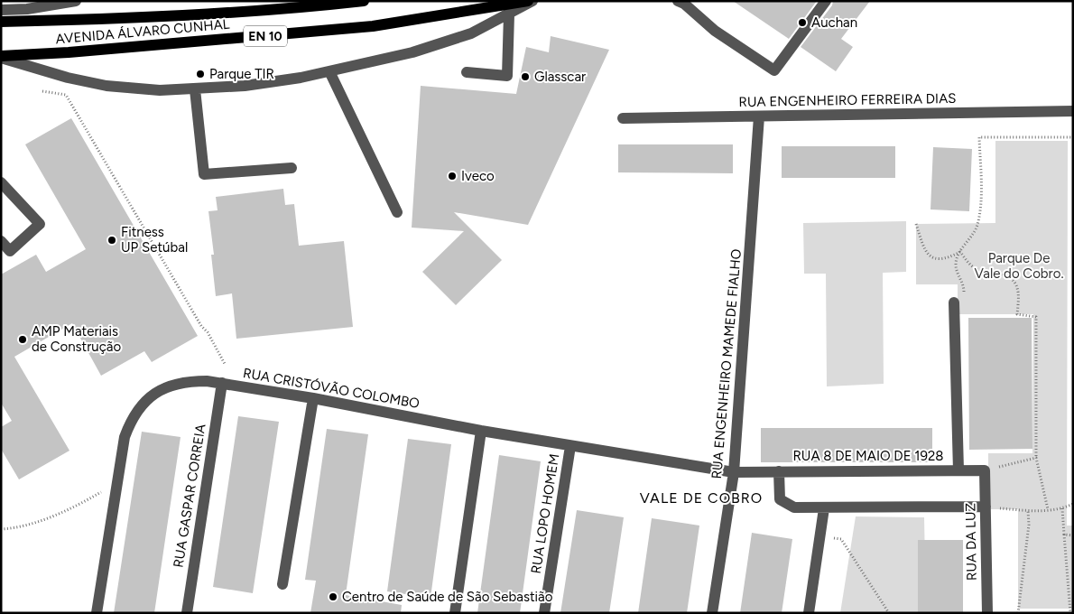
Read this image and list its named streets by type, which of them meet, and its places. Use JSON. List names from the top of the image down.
{
  "streets": {
    "main road": ["AVENIDA ÁLVARO CUNHAL", "EN 10"],
    "street": [
      "RUA ENGENHEIRO FERREIRA DIAS",
      "RUA ENGENHEIRO MAMEDE FIALHO",
      "RUA CRISTÓVÃO COLOMBO",
      "RUA 8 DE MAIO DE 1928",
      "RUA GASPAR CORREIA",
      "RUA LOPO HOMEM",
      "RUA DA LUZ"
    ]
  },
  "crossings": [
    ["RUA ENGENHEIRO FERREIRA DIAS", "RUA ENGENHEIRO MAMEDE FIALHO"],
    ["RUA ENGENHEIRO MAMEDE FIALHO", "RUA CRISTÓVÃO COLOMBO"],
    ["RUA ENGENHEIRO MAMEDE FIALHO", "RUA 8 DE MAIO DE 1928"],
    ["RUA CRISTÓVÃO COLOMBO", "RUA 8 DE MAIO DE 1928"],
    ["RUA CRISTÓVÃO COLOMBO", "RUA GASPAR CORREIA"],
    ["RUA CRISTÓVÃO COLOMBO", "RUA LOPO HOMEM"],
    ["RUA 8 DE MAIO DE 1928", "RUA DA LUZ"]
  ],
  "districts": ["VALE DE COBRO"],
  "parks": ["Parque De Vale do Cobro."],
  "places": [
    "Auchan",
    "Parque TIR",
    "Glasscar",
    "Iveco",
    "Fitness UP Setúbal",
    "AMP Materiais de Construção",
    "Centro de Saúde de São Sebastião"
  ]
}
